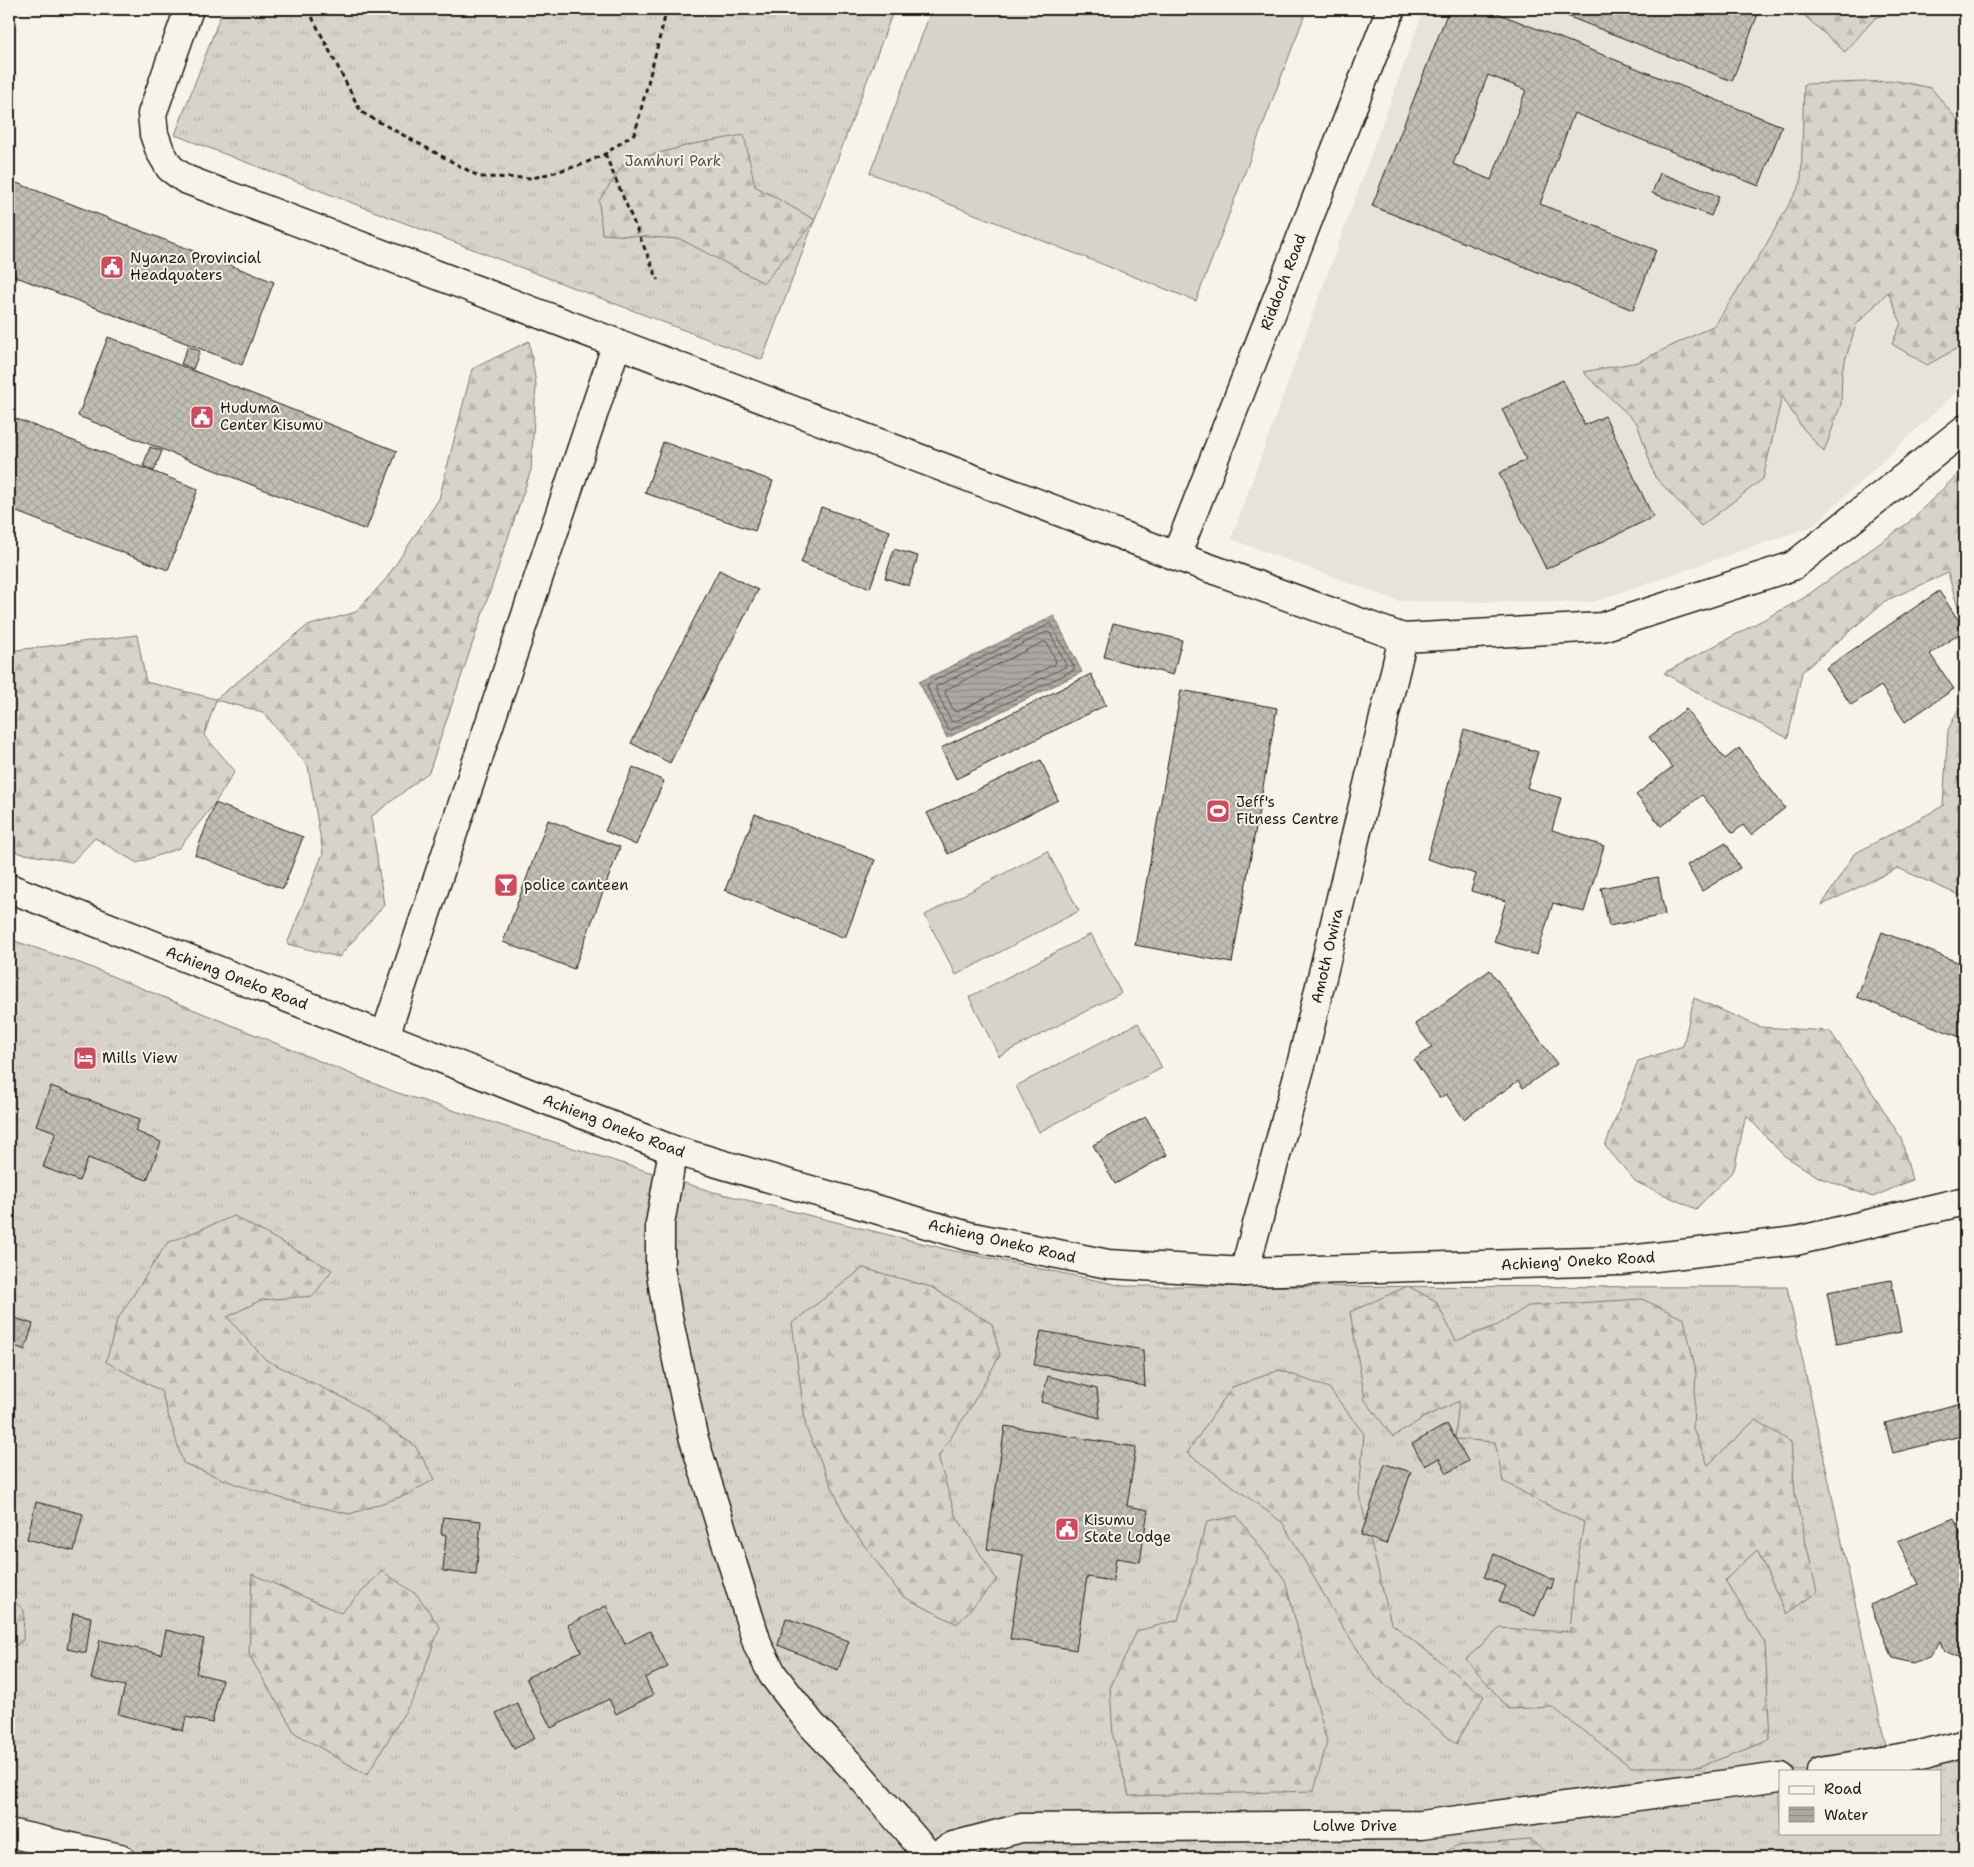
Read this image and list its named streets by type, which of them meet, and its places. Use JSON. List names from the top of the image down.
{
  "streets": {
    "street": [
      "Riddoch Road",
      "Amoth Owira",
      "Achieng Oneko Road",
      "Achieng' Oneko Road",
      "Lolwe Drive"
    ]
  },
  "crossings": [
    ["Amoth Owira", "Achieng Oneko Road"],
    ["Amoth Owira", "Achieng' Oneko Road"],
    ["Achieng Oneko Road", "Achieng' Oneko Road"]
  ],
  "parks": ["Jamhuri Park"],
  "places": {
    "public building": ["Nyanza Provincial Headquaters", "Huduma Center Kisumu", "Kisumu State Lodge"],
    "sports": ["Jeff's Fitness Centre"],
    "bar": ["police canteen"],
    "hotel": ["Mills View"]
  },
  "legend": ["Road", "Water"]
}
